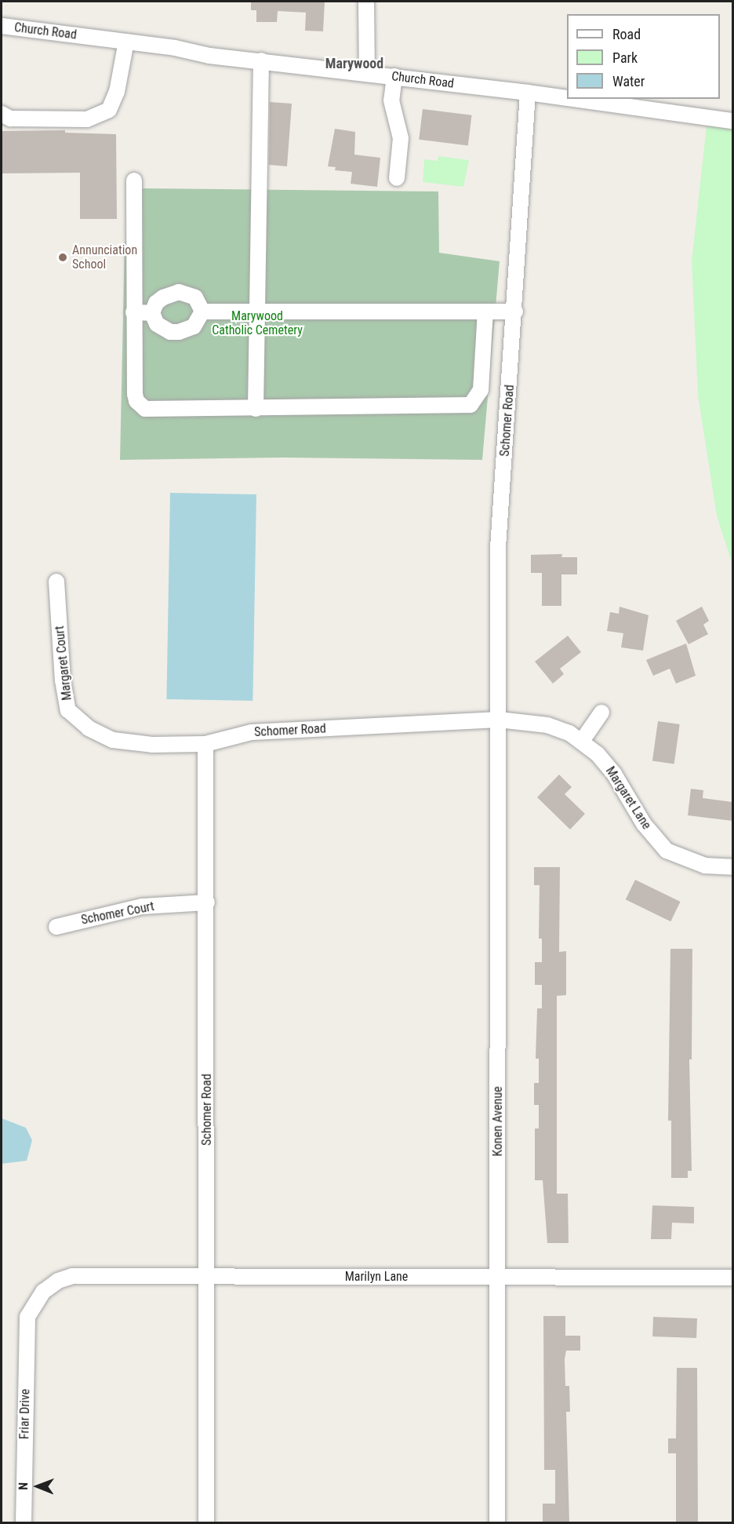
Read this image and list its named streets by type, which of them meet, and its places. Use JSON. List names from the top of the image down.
{
  "streets": {
    "street": [
      "Church Road",
      "Schomer Road",
      "Margaret Court",
      "Margaret Lane",
      "Schomer Court",
      "Konen Avenue",
      "Marilyn Lane",
      "Friar Drive"
    ]
  },
  "crossings": [
    ["Church Road", "Schomer Road"],
    ["Schomer Road", "Margaret Court"],
    ["Schomer Road", "Margaret Lane"],
    ["Schomer Road", "Schomer Court"],
    ["Schomer Road", "Konen Avenue"],
    ["Schomer Road", "Marilyn Lane"],
    ["Margaret Lane", "Konen Avenue"],
    ["Konen Avenue", "Marilyn Lane"],
    ["Marilyn Lane", "Friar Drive"]
  ],
  "districts": ["Marywood"],
  "parks": ["Marywood Catholic Cemetery"],
  "places": ["Annunciation School"],
  "legend": ["Road", "Park", "Water"],
  "north": "left"
}
